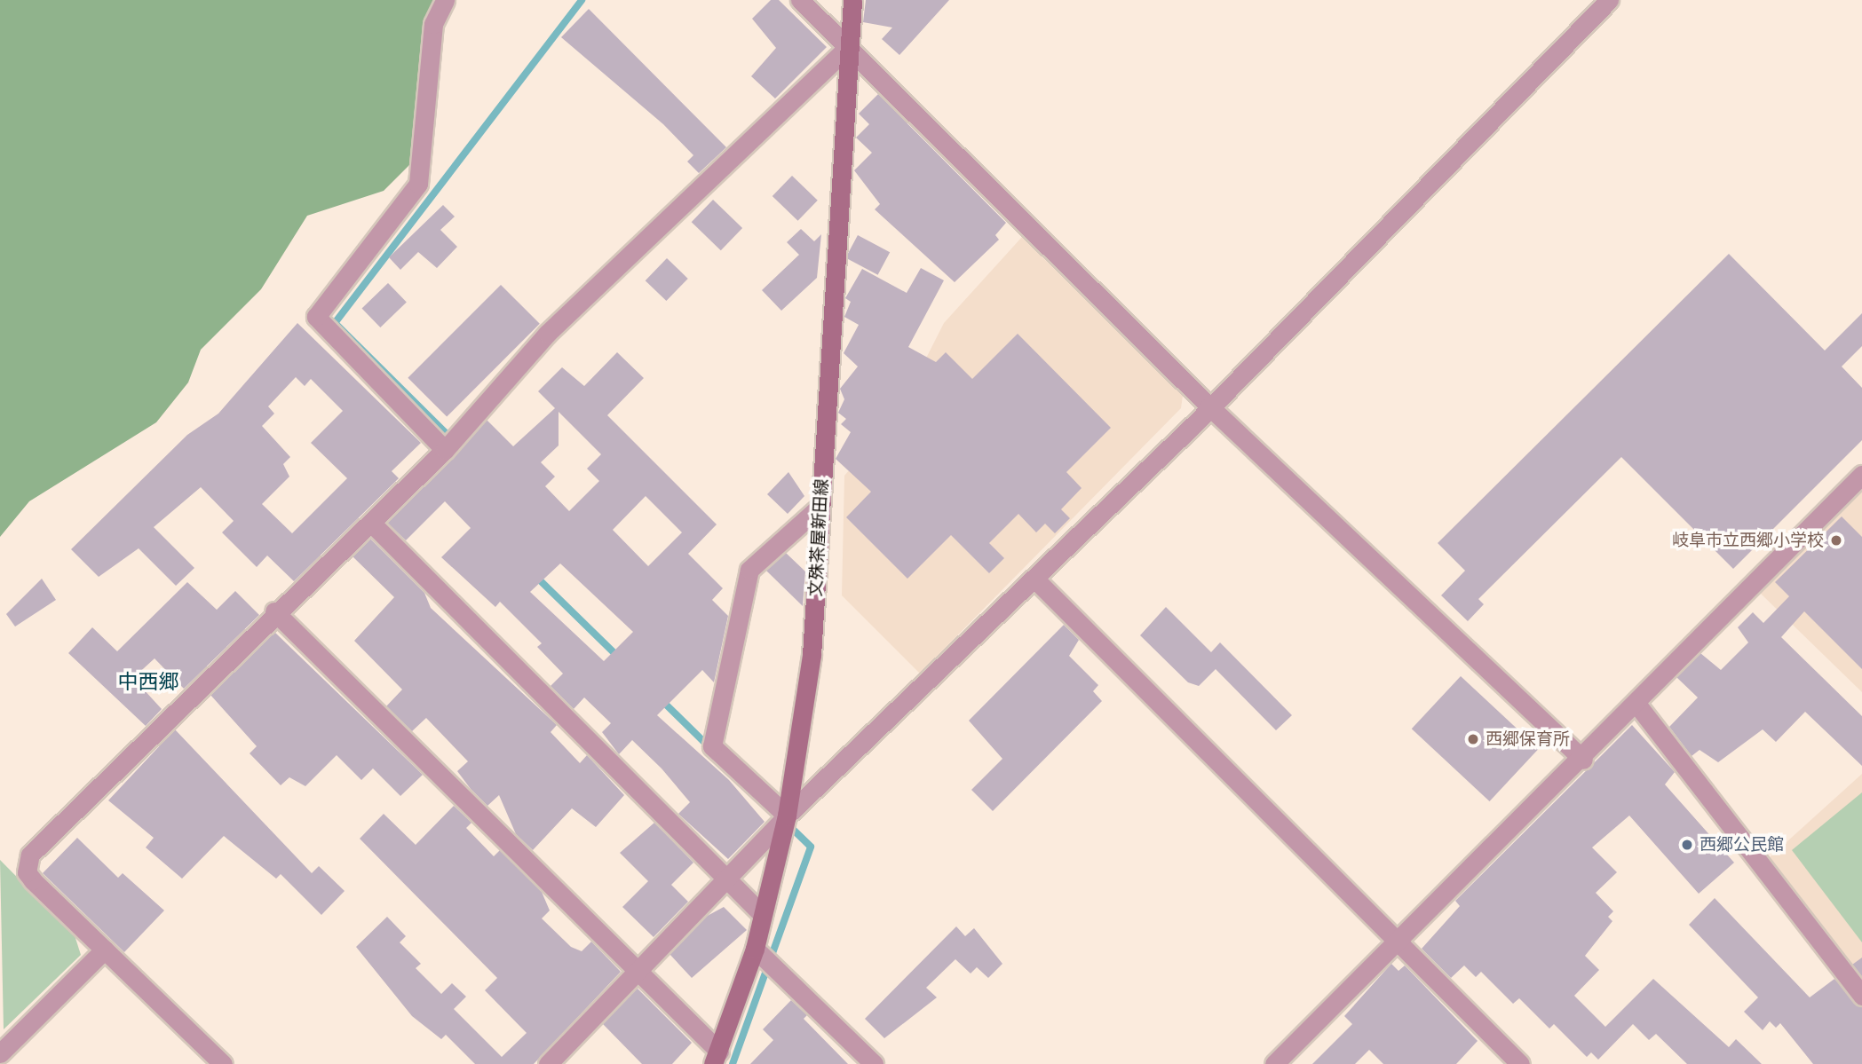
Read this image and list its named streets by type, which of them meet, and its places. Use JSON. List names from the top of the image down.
{
  "streets": {
    "main road": ["文殊茶屋新田線"]
  },
  "districts": ["中西郷"],
  "places": ["岐阜市立西郷小学校", "西郷保育所", "西郷公民館"]
}
